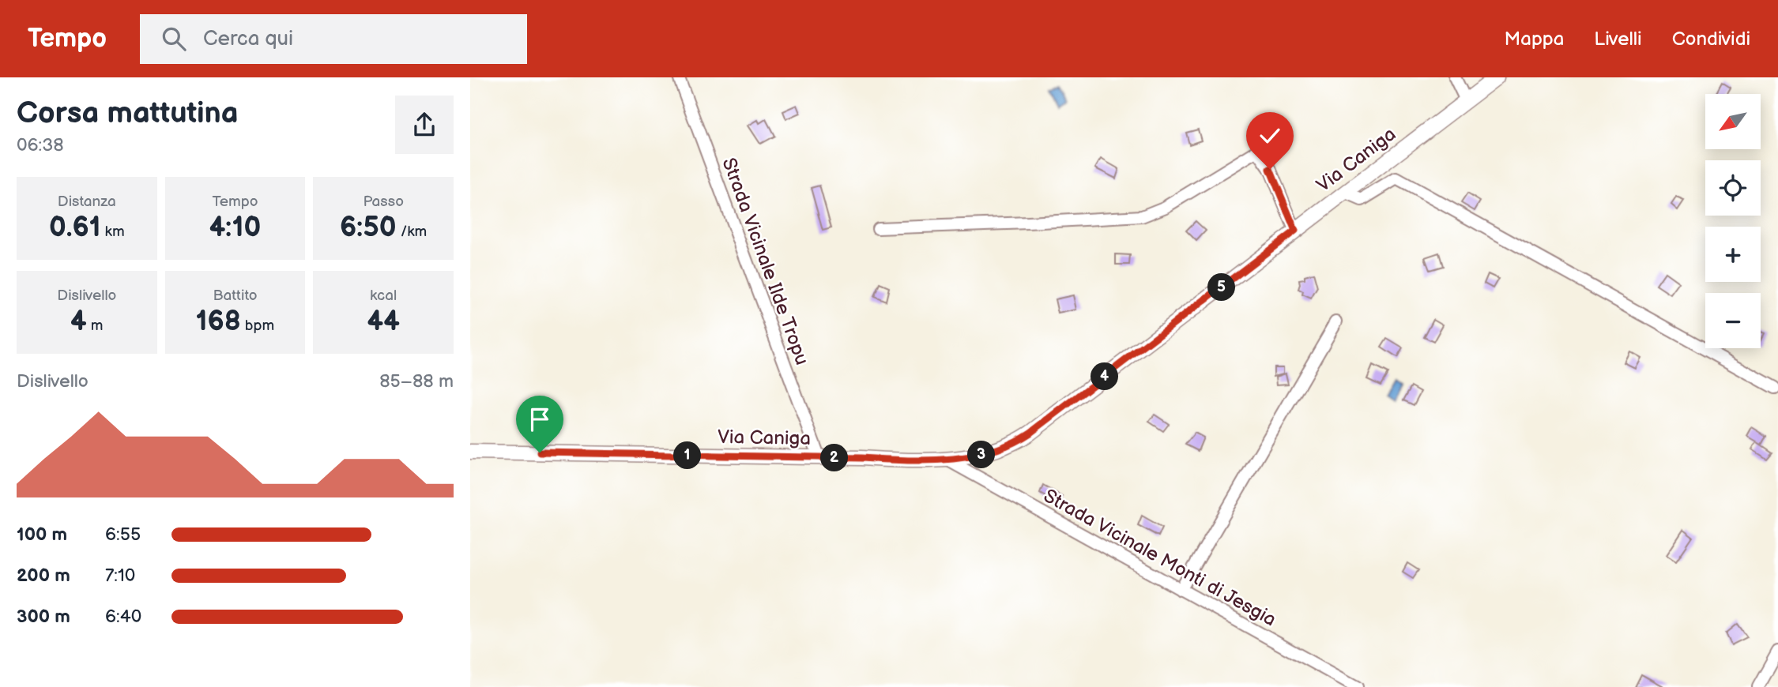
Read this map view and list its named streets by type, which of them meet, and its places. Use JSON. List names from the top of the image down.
{
  "streets": {
    "street": ["Via Caniga", "Strada Vicinale Ilde Tropu", "Strada Vicinale Monti di Jesgia"]
  },
  "crossings": [
    ["Via Caniga", "Strada Vicinale Ilde Tropu"],
    ["Via Caniga", "Strada Vicinale Monti di Jesgia"]
  ],
  "north": "bottom left",
  "page": {
    "header": "Tempo",
    "search": "Cerca qui",
    "nav": ["Mappa", "Livelli", "Condividi"],
    "heading": ["Corsa mattutina", "06:38"],
    "map_buttons": ["+", "−"],
    "stats": [
      ["Distanza", "0.61 km"],
      ["Tempo", "4:10"],
      ["Passo", "6:50 /km"],
      ["Dislivello", "4 m"],
      ["Battito", "168 bpm"],
      ["kcal", "44"]
    ],
    "pins": [
      "5",
      "4",
      "3",
      "1",
      "2"
    ],
    "chart": ["Dislivello", "85–88 m"],
    "list": [
      {
        "name": "100 m",
        "note": "6:55"
      },
      {
        "name": "200 m",
        "note": "7:10"
      },
      {
        "name": "300 m",
        "note": "6:40"
      }
    ]
  }
}
